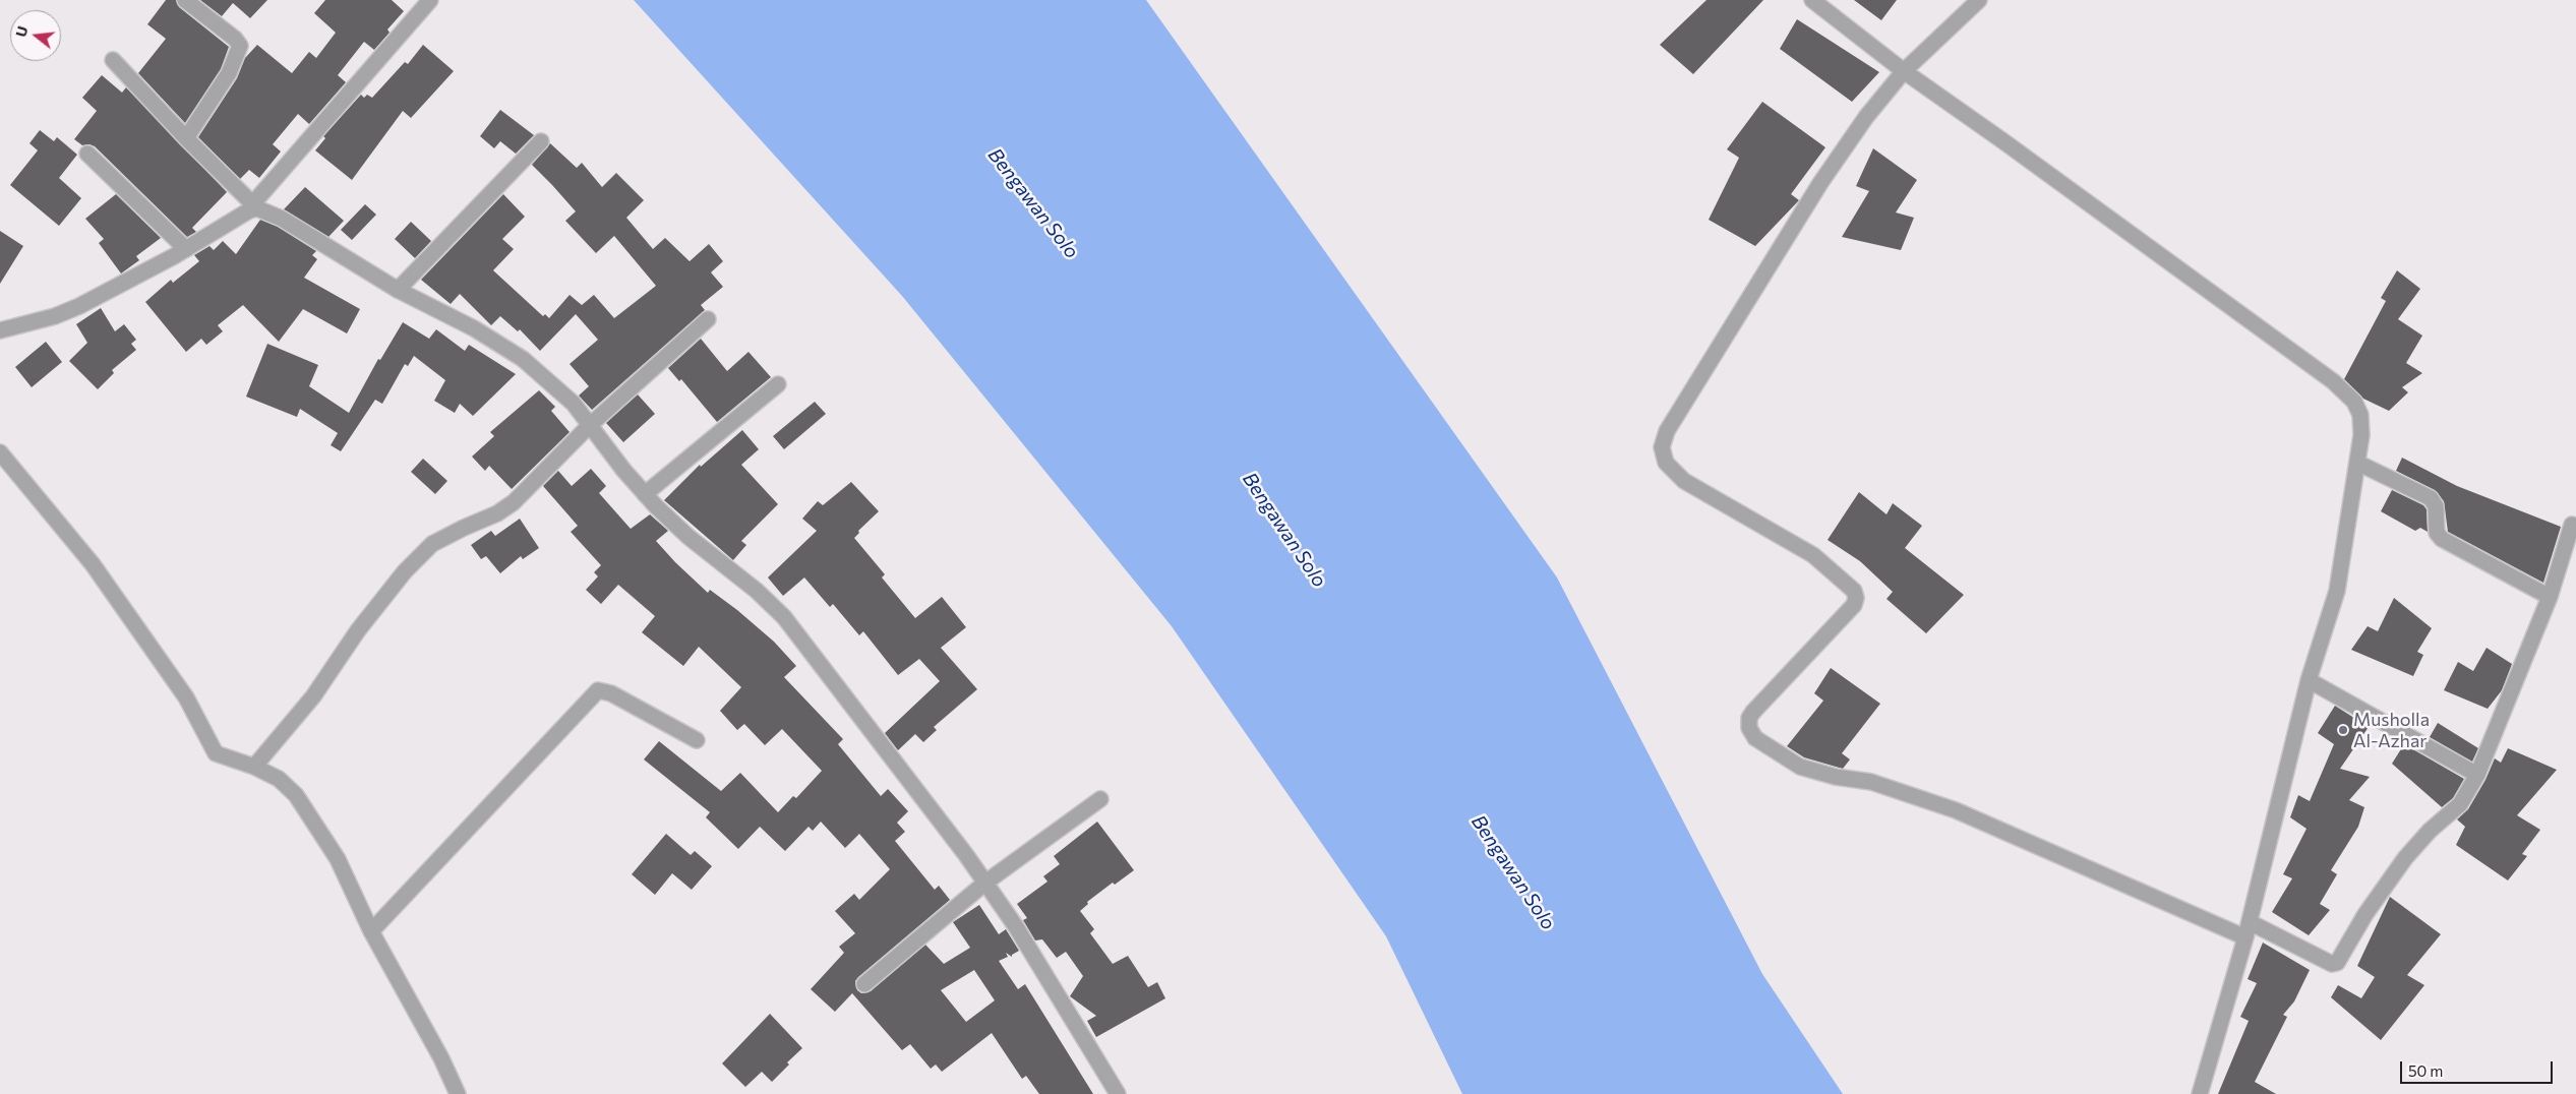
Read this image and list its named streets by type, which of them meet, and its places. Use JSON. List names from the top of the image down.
{
  "water": ["Bengawan Solo"],
  "places": ["Musholla Al-Azhar"],
  "scale_bar": "50 m",
  "north": "left"
}
